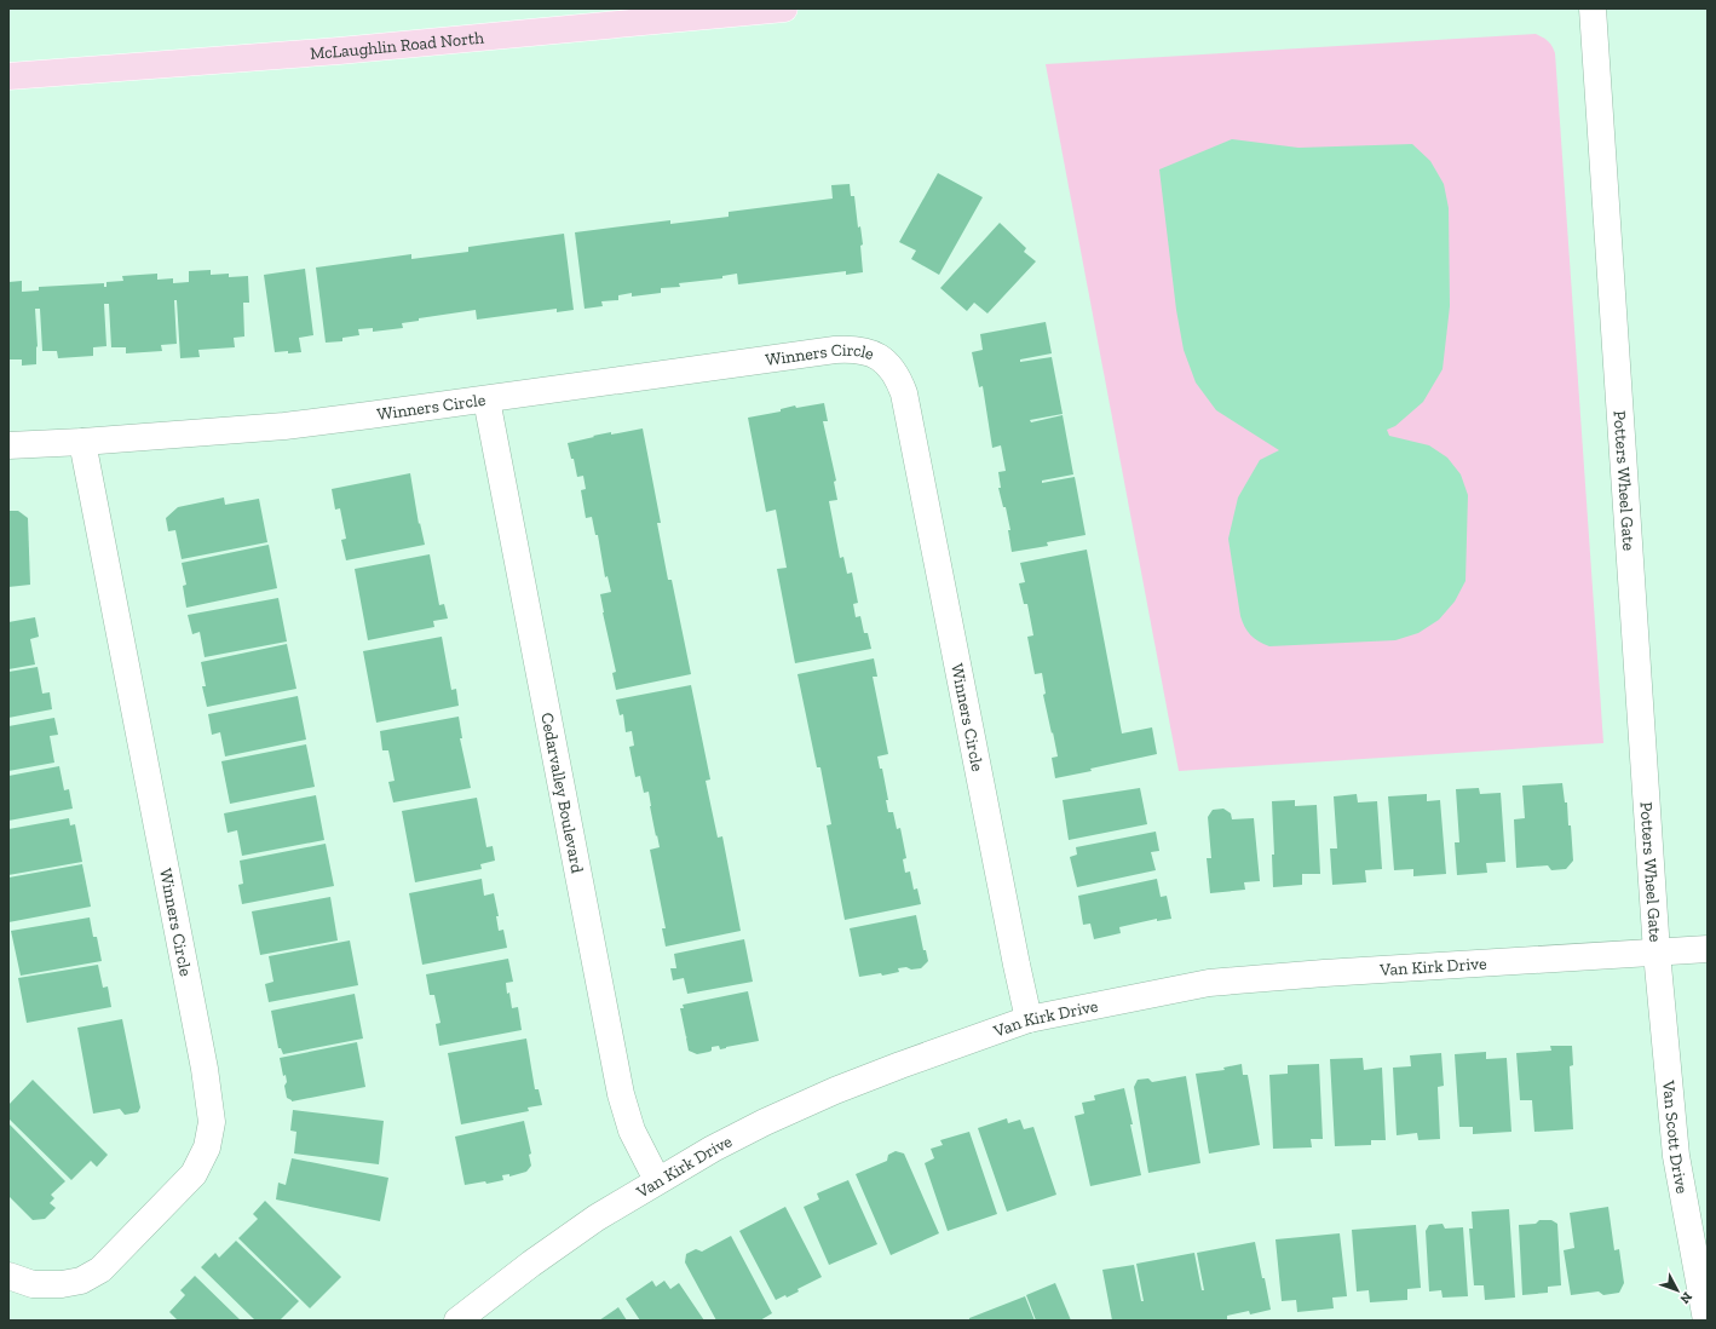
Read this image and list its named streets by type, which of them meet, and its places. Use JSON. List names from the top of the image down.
{
  "streets": {
    "main road": ["McLaughlin Road North"],
    "street": [
      "Winners Circle",
      "Potters Wheel Gate",
      "Cedarvalley Boulevard",
      "Van Kirk Drive",
      "Van Scott Drive"
    ]
  },
  "crossings": [
    ["Winners Circle", "Cedarvalley Boulevard"],
    ["Winners Circle", "Van Kirk Drive"],
    ["Potters Wheel Gate", "Van Kirk Drive"],
    ["Potters Wheel Gate", "Van Scott Drive"],
    ["Cedarvalley Boulevard", "Van Kirk Drive"],
    ["Van Kirk Drive", "Van Scott Drive"]
  ],
  "north": "bottom right"
}
